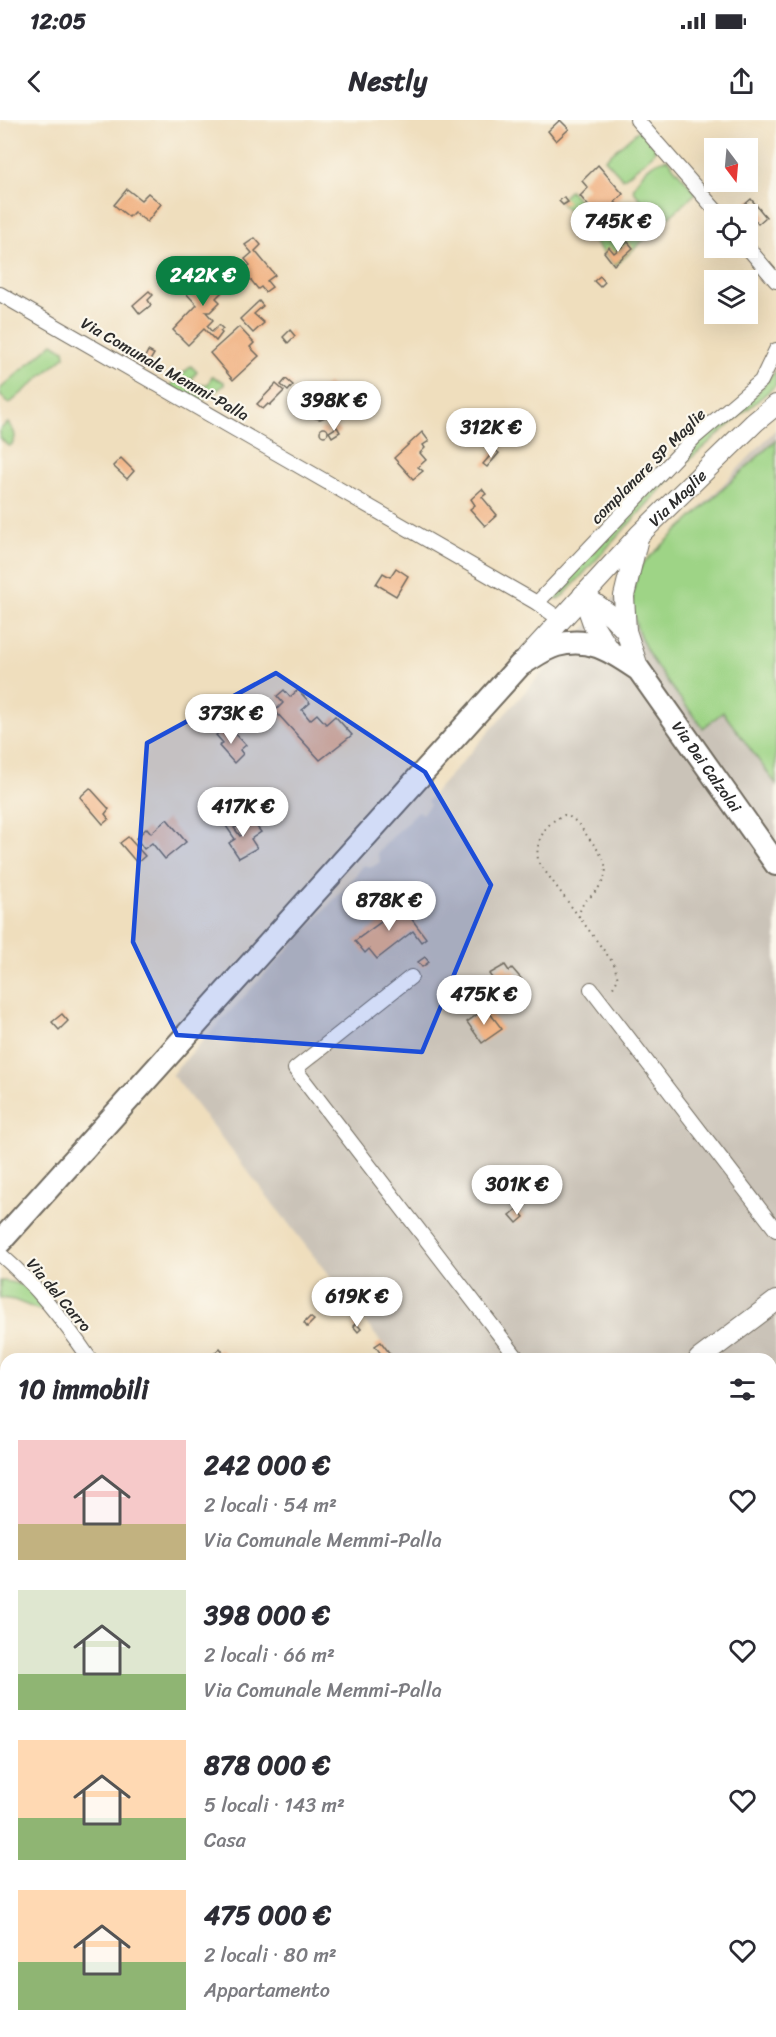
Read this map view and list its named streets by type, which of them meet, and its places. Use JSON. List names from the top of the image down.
{
  "streets": {
    "main road": ["Via Dei Calzolai"],
    "street": [
      "Via Comunale Memmi-Palla",
      "complanare SP Maglie",
      "Via Maglie",
      "Via del Carro"
    ]
  },
  "crossings": [
    ["Via Comunale Memmi-Palla", "complanare SP Maglie"],
    ["Via Comunale Memmi-Palla", "Via Maglie"]
  ],
  "north": "bottom",
  "page": {
    "status": "12:05",
    "header": "Nestly",
    "price": [
      "745K €",
      "242K €",
      "398K €",
      "312K €",
      "373K €",
      "417K €",
      "878K €",
      "475K €",
      "301K €",
      "619K €"
    ],
    "heading": "10 immobili",
    "list": [
      {
        "name": "242 000 €",
        "note": "2 locali · 54 m² · Via Comunale Memmi-Palla"
      },
      {
        "name": "398 000 €",
        "note": "2 locali · 66 m² · Via Comunale Memmi-Palla"
      },
      {
        "name": "878 000 €",
        "note": "5 locali · 143 m² · Casa"
      },
      {
        "name": "475 000 €",
        "note": "2 locali · 80 m² · Appartamento"
      }
    ]
  }
}
